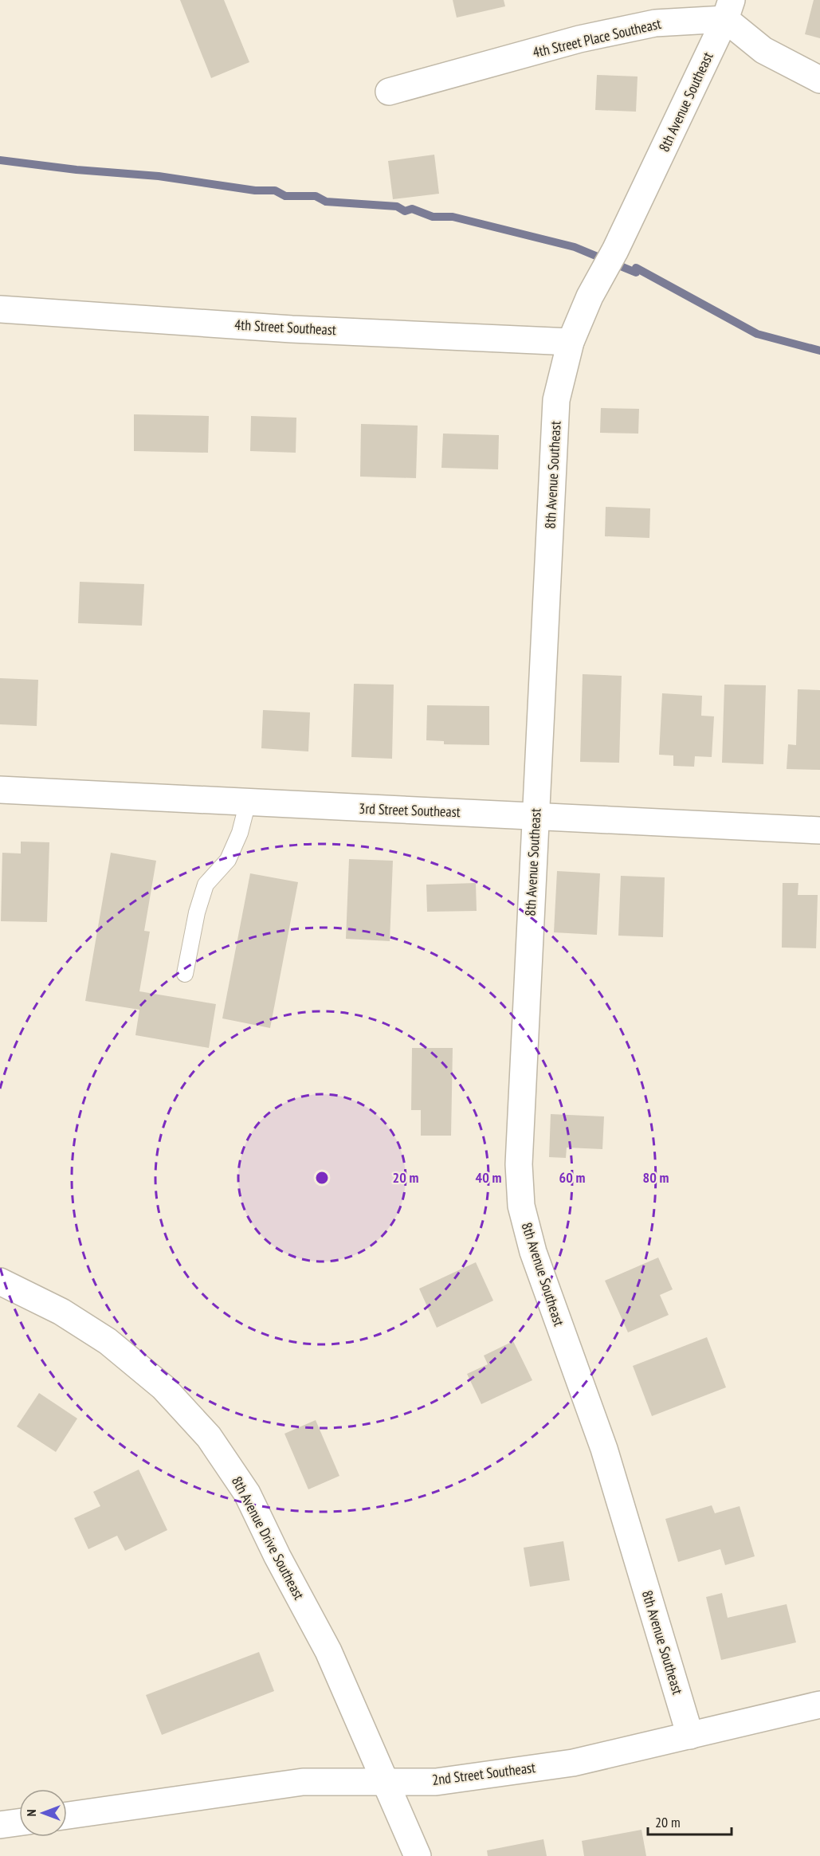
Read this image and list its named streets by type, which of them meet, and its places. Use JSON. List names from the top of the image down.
{
  "streets": {
    "street": [
      "4th Street Place Southeast",
      "8th Avenue Southeast",
      "4th Street Southeast",
      "3rd Street Southeast",
      "8th Avenue Drive Southeast",
      "2nd Street Southeast"
    ]
  },
  "crossings": [
    ["4th Street Place Southeast", "8th Avenue Southeast"],
    ["8th Avenue Southeast", "4th Street Southeast"],
    ["8th Avenue Southeast", "3rd Street Southeast"],
    ["8th Avenue Southeast", "2nd Street Southeast"],
    ["8th Avenue Drive Southeast", "2nd Street Southeast"]
  ],
  "scale_bar": "20 m",
  "north": "left",
  "rings": [
    "20 m",
    "40 m",
    "60 m",
    "80 m"
  ]
}
